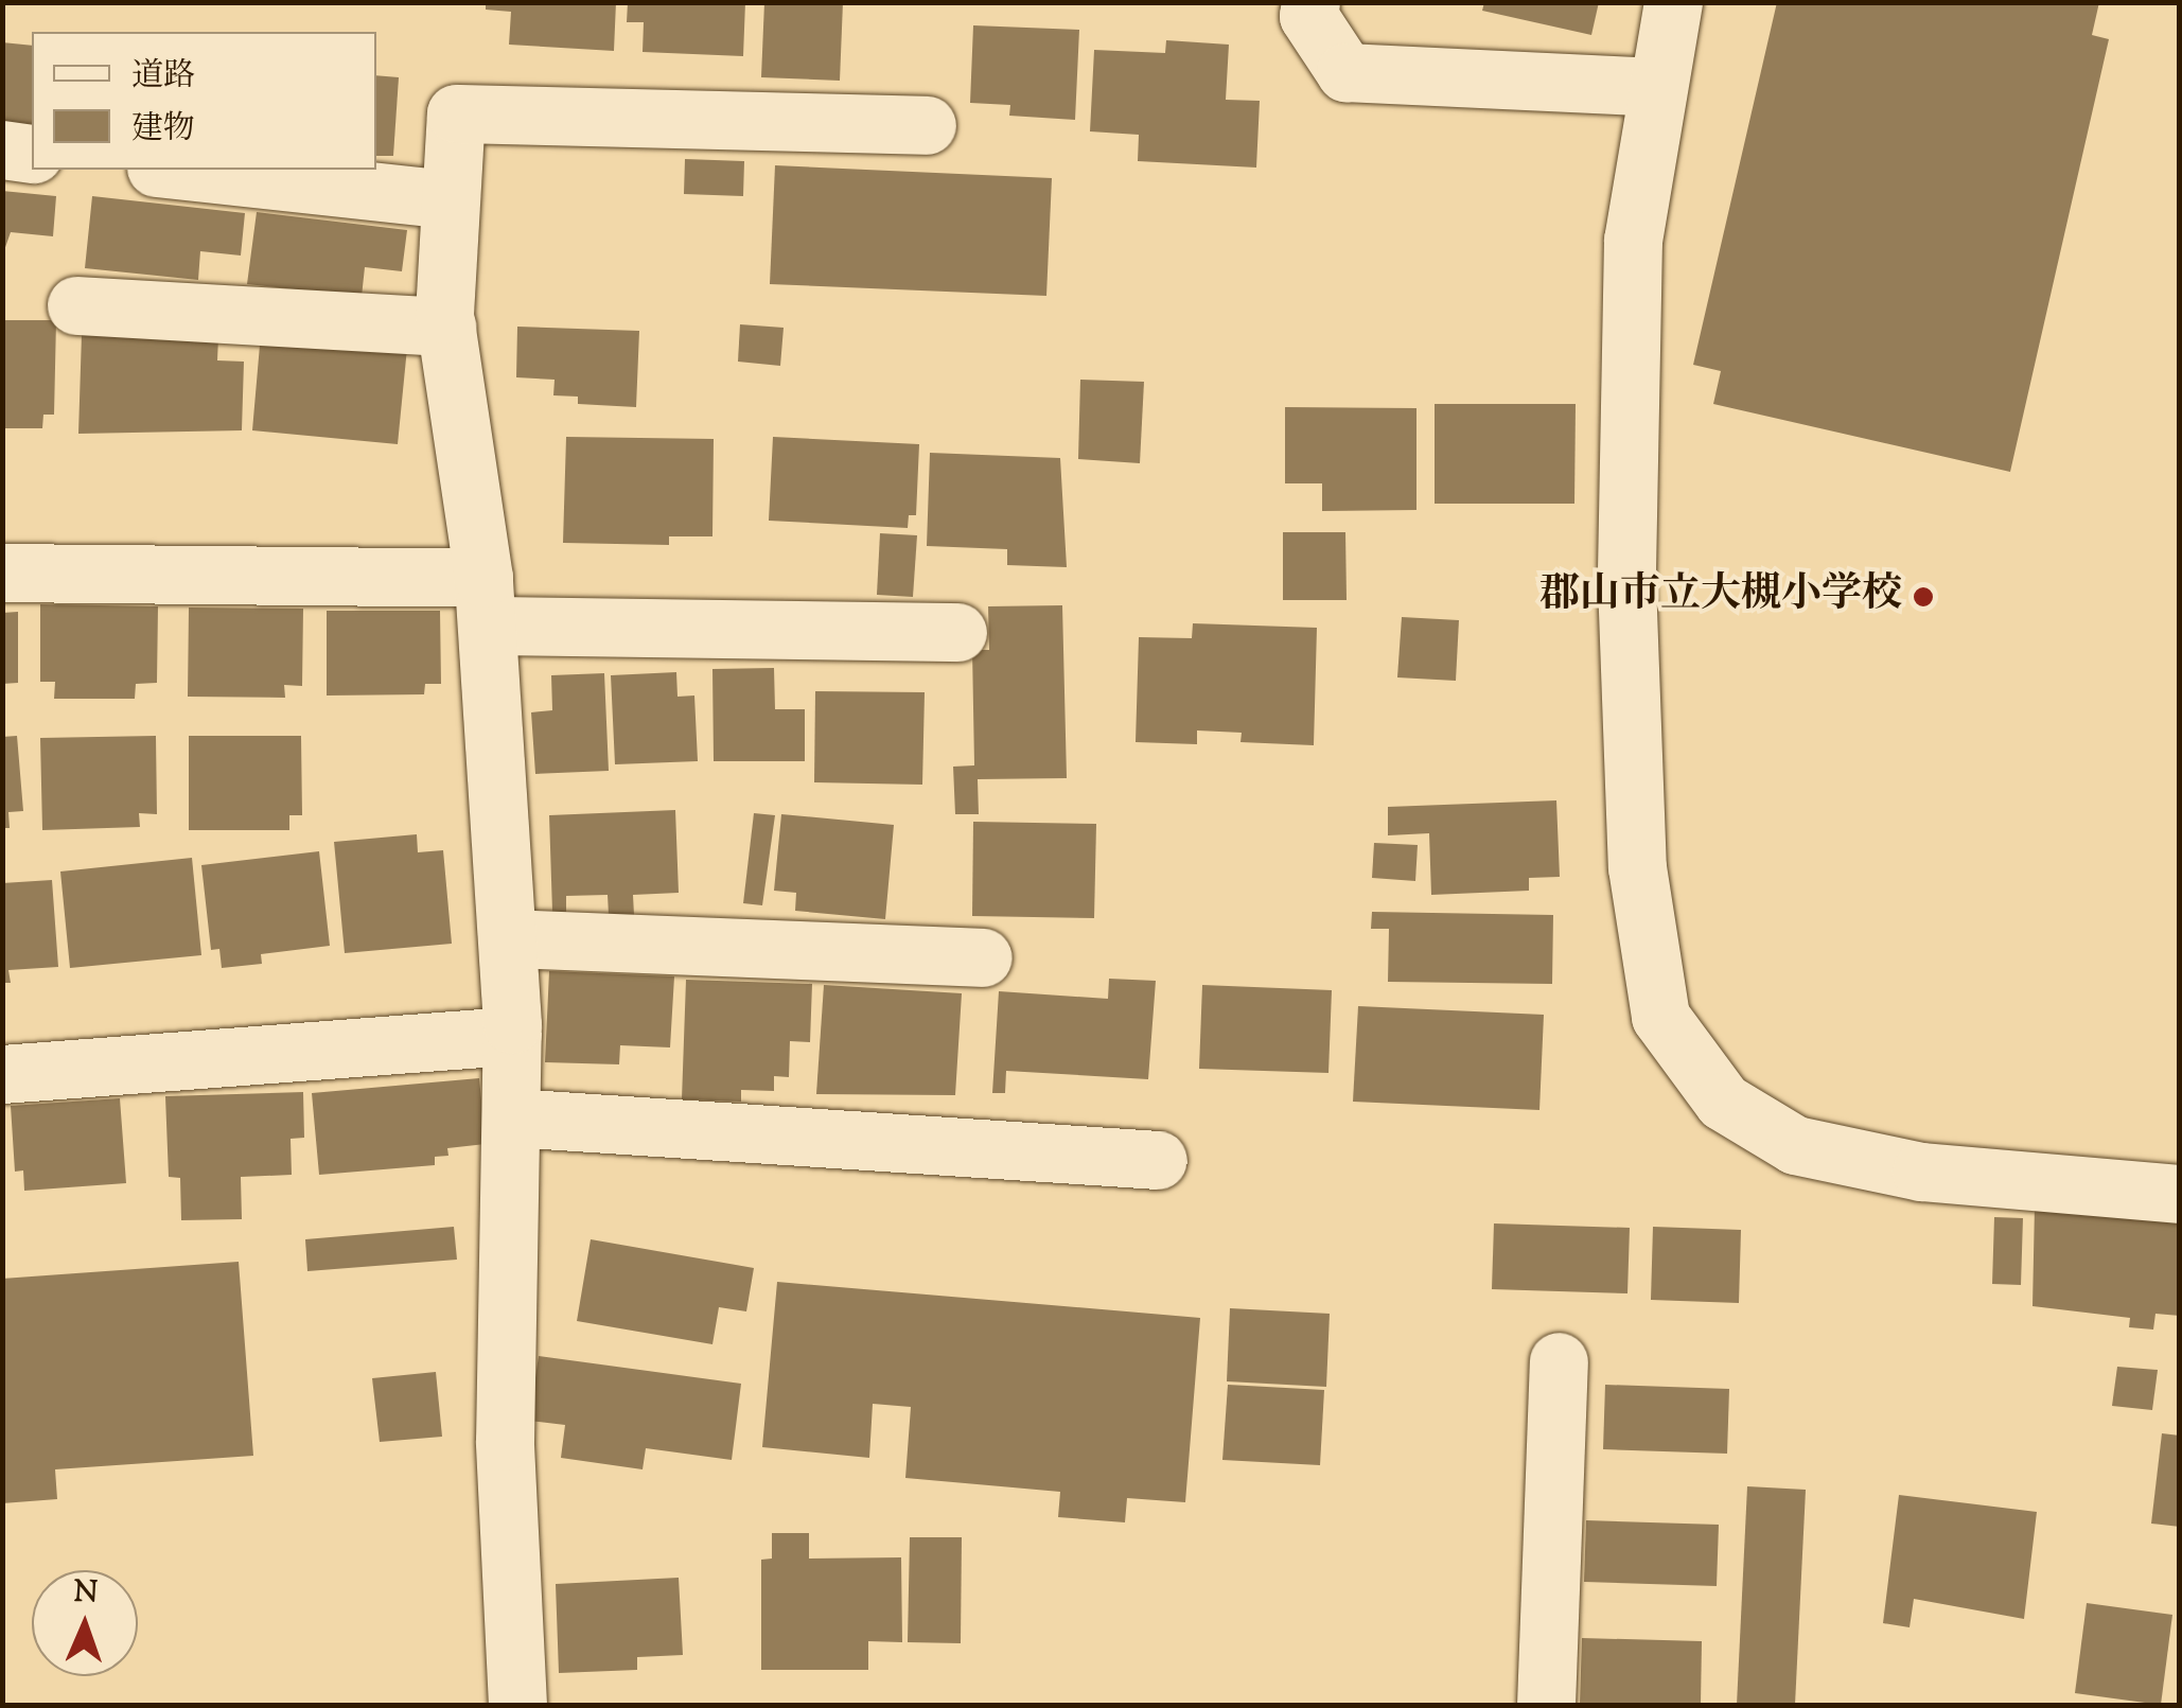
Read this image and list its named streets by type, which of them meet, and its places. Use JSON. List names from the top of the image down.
{
  "places": ["郡山市立大槻小学校"],
  "legend": ["道路", "建物"],
  "north": "top"
}
